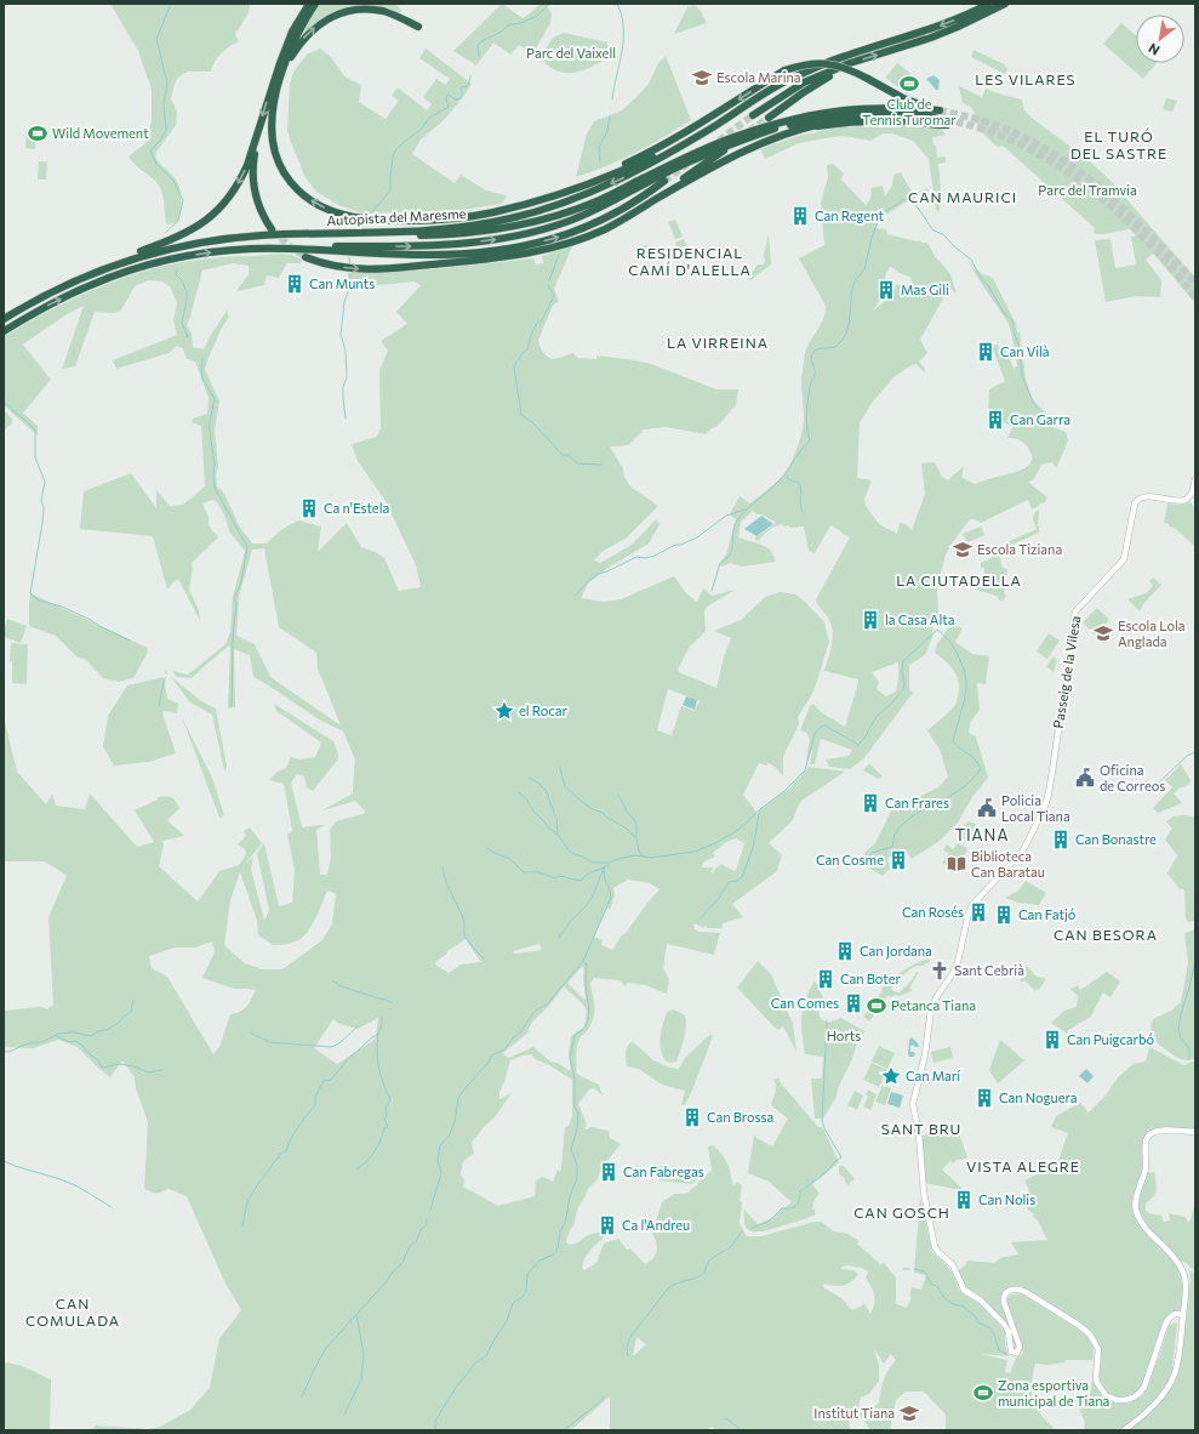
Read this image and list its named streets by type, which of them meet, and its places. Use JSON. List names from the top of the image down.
{
  "streets": {
    "highway": ["Autopista del Maresme"],
    "street": ["Passeig de la Vilesa"]
  },
  "districts": [
    "LES VILARES",
    "EL TURÓ DEL SASTRE",
    "CAN MAURICI",
    "RESIDENCIAL CAMÍ D'ALELLA",
    "LA VIRREINA",
    "LA CIUTADELLA",
    "TIANA",
    "CAN BESORA",
    "SANT BRU",
    "VISTA ALEGRE",
    "CAN GOSCH",
    "CAN COMULADA"
  ],
  "parks": ["Parc del Vaixell", "Parc del Tramvia", "Horts"],
  "places": {
    "school or university": [
      "Escola Marina",
      "Escola Tiziana",
      "Escola Lola Anglada",
      "Institut Tiana"
    ],
    "sports": [
      "Club de Tennis Turomar",
      "Wild Movement",
      "Petanca Tiana",
      "Zona esportiva municipal de Tiana"
    ],
    "building": [
      "Can Regent",
      "Can Munts",
      "Mas Gili",
      "Can Vilà",
      "Can Garra",
      "Ca n'Estela",
      "la Casa Alta",
      "Can Frares",
      "Can Bonastre",
      "Can Cosme",
      "Can Rosés",
      "Can Fatjó",
      "Can Jordana",
      "Can Boter",
      "Can Comes",
      "Can Puigcarbó",
      "Can Noguera",
      "Can Brossa",
      "Can Fabregas",
      "Can Nolis",
      "Ca l'Andreu"
    ],
    "place": ["el Rocar", "Can Marí"],
    "public building": ["Oficina de Correos", "Policia Local Tiana"],
    "library": ["Biblioteca Can Baratau"],
    "church": ["Sant Cebrià"]
  },
  "north": "bottom left"
}
